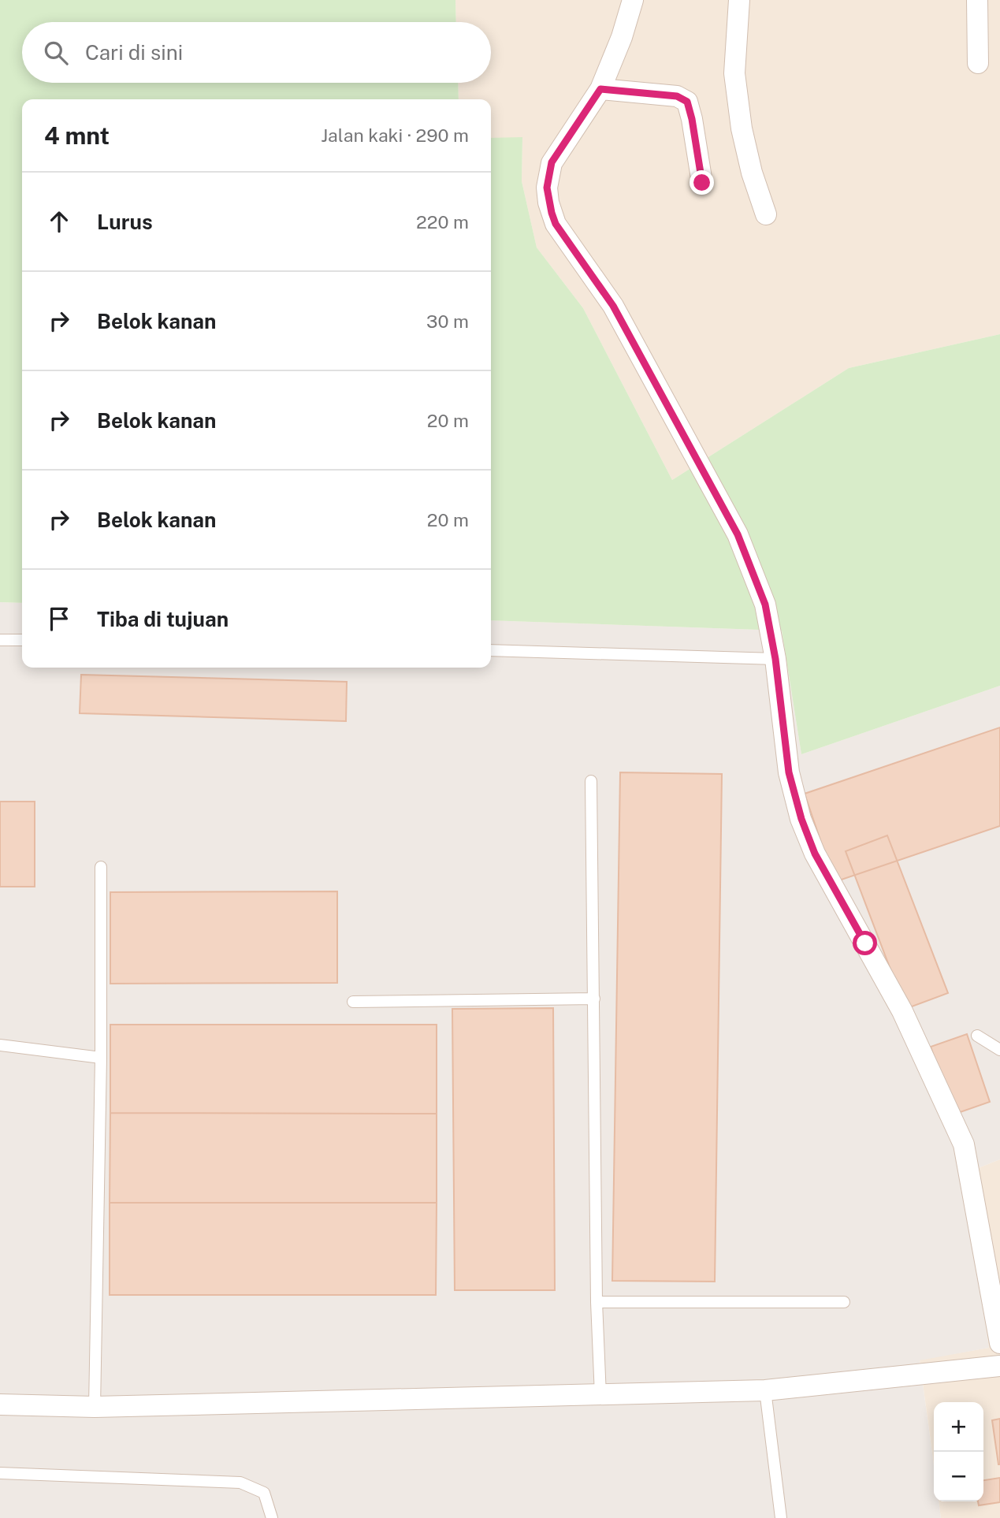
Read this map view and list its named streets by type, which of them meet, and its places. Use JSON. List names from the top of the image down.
{
  "page": {
    "search": "Cari di sini",
    "heading": ["4 mnt", "Jalan kaki · 290 m"],
    "list": [
      ["Lurus", "220 m"],
      ["Belok kanan", "30 m"],
      ["Belok kanan", "20 m"],
      ["Belok kanan", "20 m"],
      "Tiba di tujuan"
    ],
    "map_buttons": ["+", "−"]
  }
}
